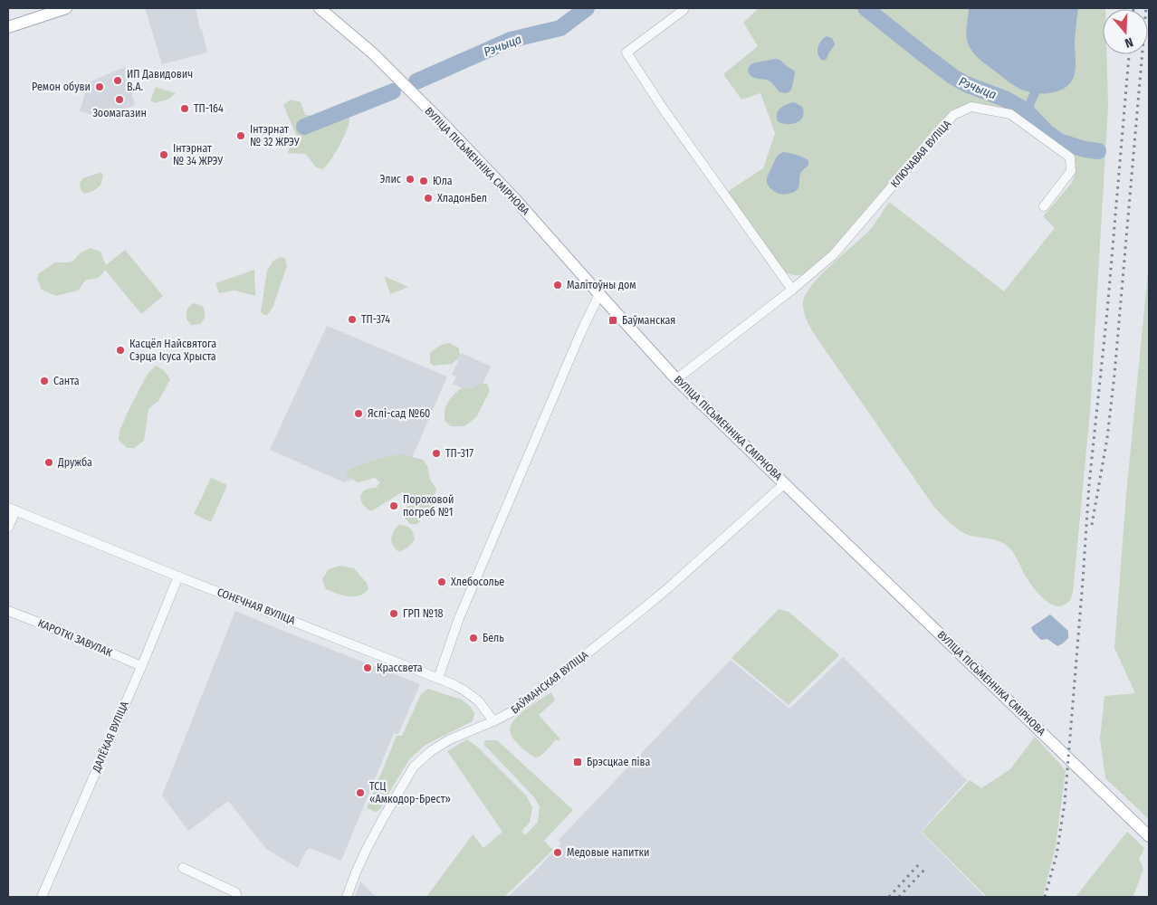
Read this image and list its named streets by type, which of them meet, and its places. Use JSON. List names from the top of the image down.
{
  "streets": {
    "main road": ["ВУЛІЦА ПІСЬМЕННІКА СМІРНОВА"],
    "street": [
      "КЛЮЧАВАЯ ВУЛІЦА",
      "СОНЕЧНАЯ ВУЛІЦА",
      "КАРОТКІ ЗАВУЛАК",
      "БАЎМАНСКАЯ ВУЛІЦА",
      "ДАЛЁКАЯ ВУЛІЦА"
    ]
  },
  "crossings": [
    ["КЛЮЧАВАЯ ВУЛІЦА", "ВУЛІЦА ПІСЬМЕННІКА СМІРНОВА"],
    ["ВУЛІЦА ПІСЬМЕННІКА СМІРНОВА", "БАЎМАНСКАЯ ВУЛІЦА"],
    ["СОНЕЧНАЯ ВУЛІЦА", "БАЎМАНСКАЯ ВУЛІЦА"],
    ["СОНЕЧНАЯ ВУЛІЦА", "ДАЛЁКАЯ ВУЛІЦА"],
    ["КАРОТКІ ЗАВУЛАК", "ДАЛЁКАЯ ВУЛІЦА"]
  ],
  "water": ["Рэчыца"],
  "places": {
    "other": [
      "ИП Давидович В.А.",
      "Ремон обуви",
      "Зоомагазин",
      "ТП-164",
      "Інтэрнат № 32 ЖРЭУ",
      "Інтэрнат № 34 ЖРЭУ",
      "Элис",
      "Юла",
      "ХладонБел",
      "Малітоўны дом",
      "ТП-374",
      "Касцёл Найсвятога Сэрца Ісуса Хрыста",
      "Санта",
      "Яслі-сад №60",
      "ТП-317",
      "Дружба",
      "Пороховой погреб №1",
      "Хлебосолье",
      "ГРП №18",
      "Бель",
      "Крассвета",
      "ТСЦ «Амкодор-Брест»",
      "Медовые напитки"
    ],
    "transit": ["Баўманская", "Брэсцкае піва"]
  },
  "north": "bottom"
}
